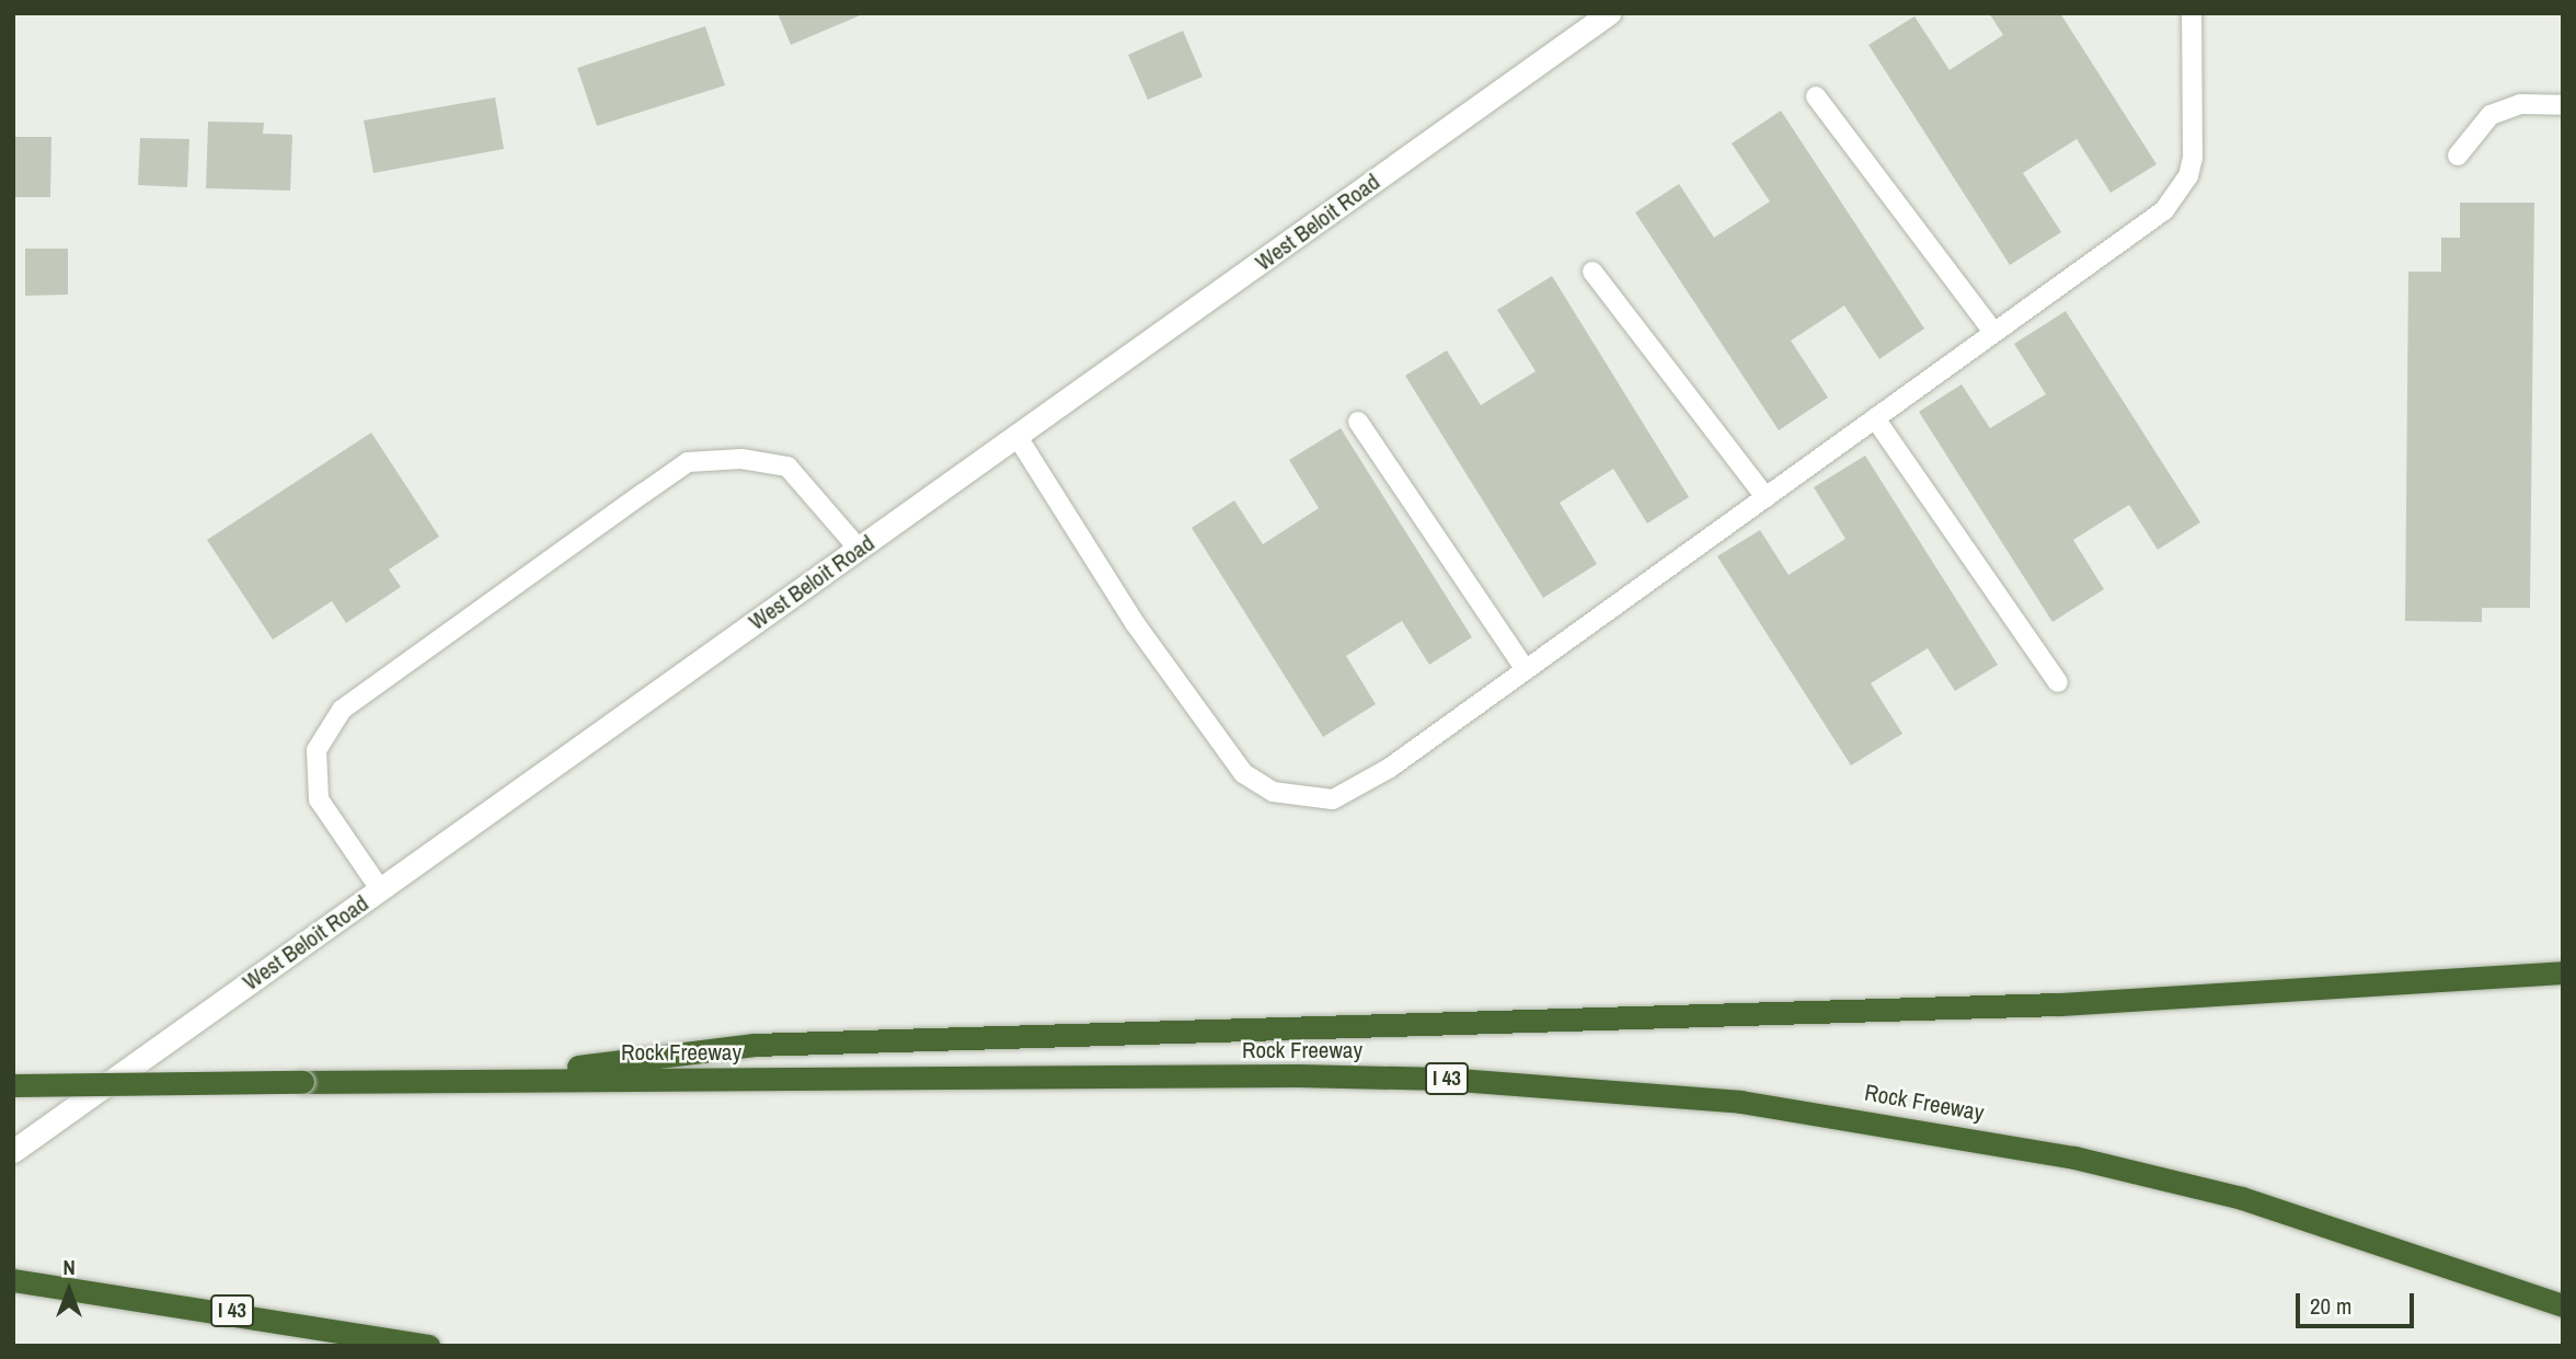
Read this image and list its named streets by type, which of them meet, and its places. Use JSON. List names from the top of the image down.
{
  "streets": {
    "highway": ["Rock Freeway", "I 43"],
    "main road": ["West Beloit Road"]
  },
  "scale_bar": "20 m",
  "north": "top"
}
